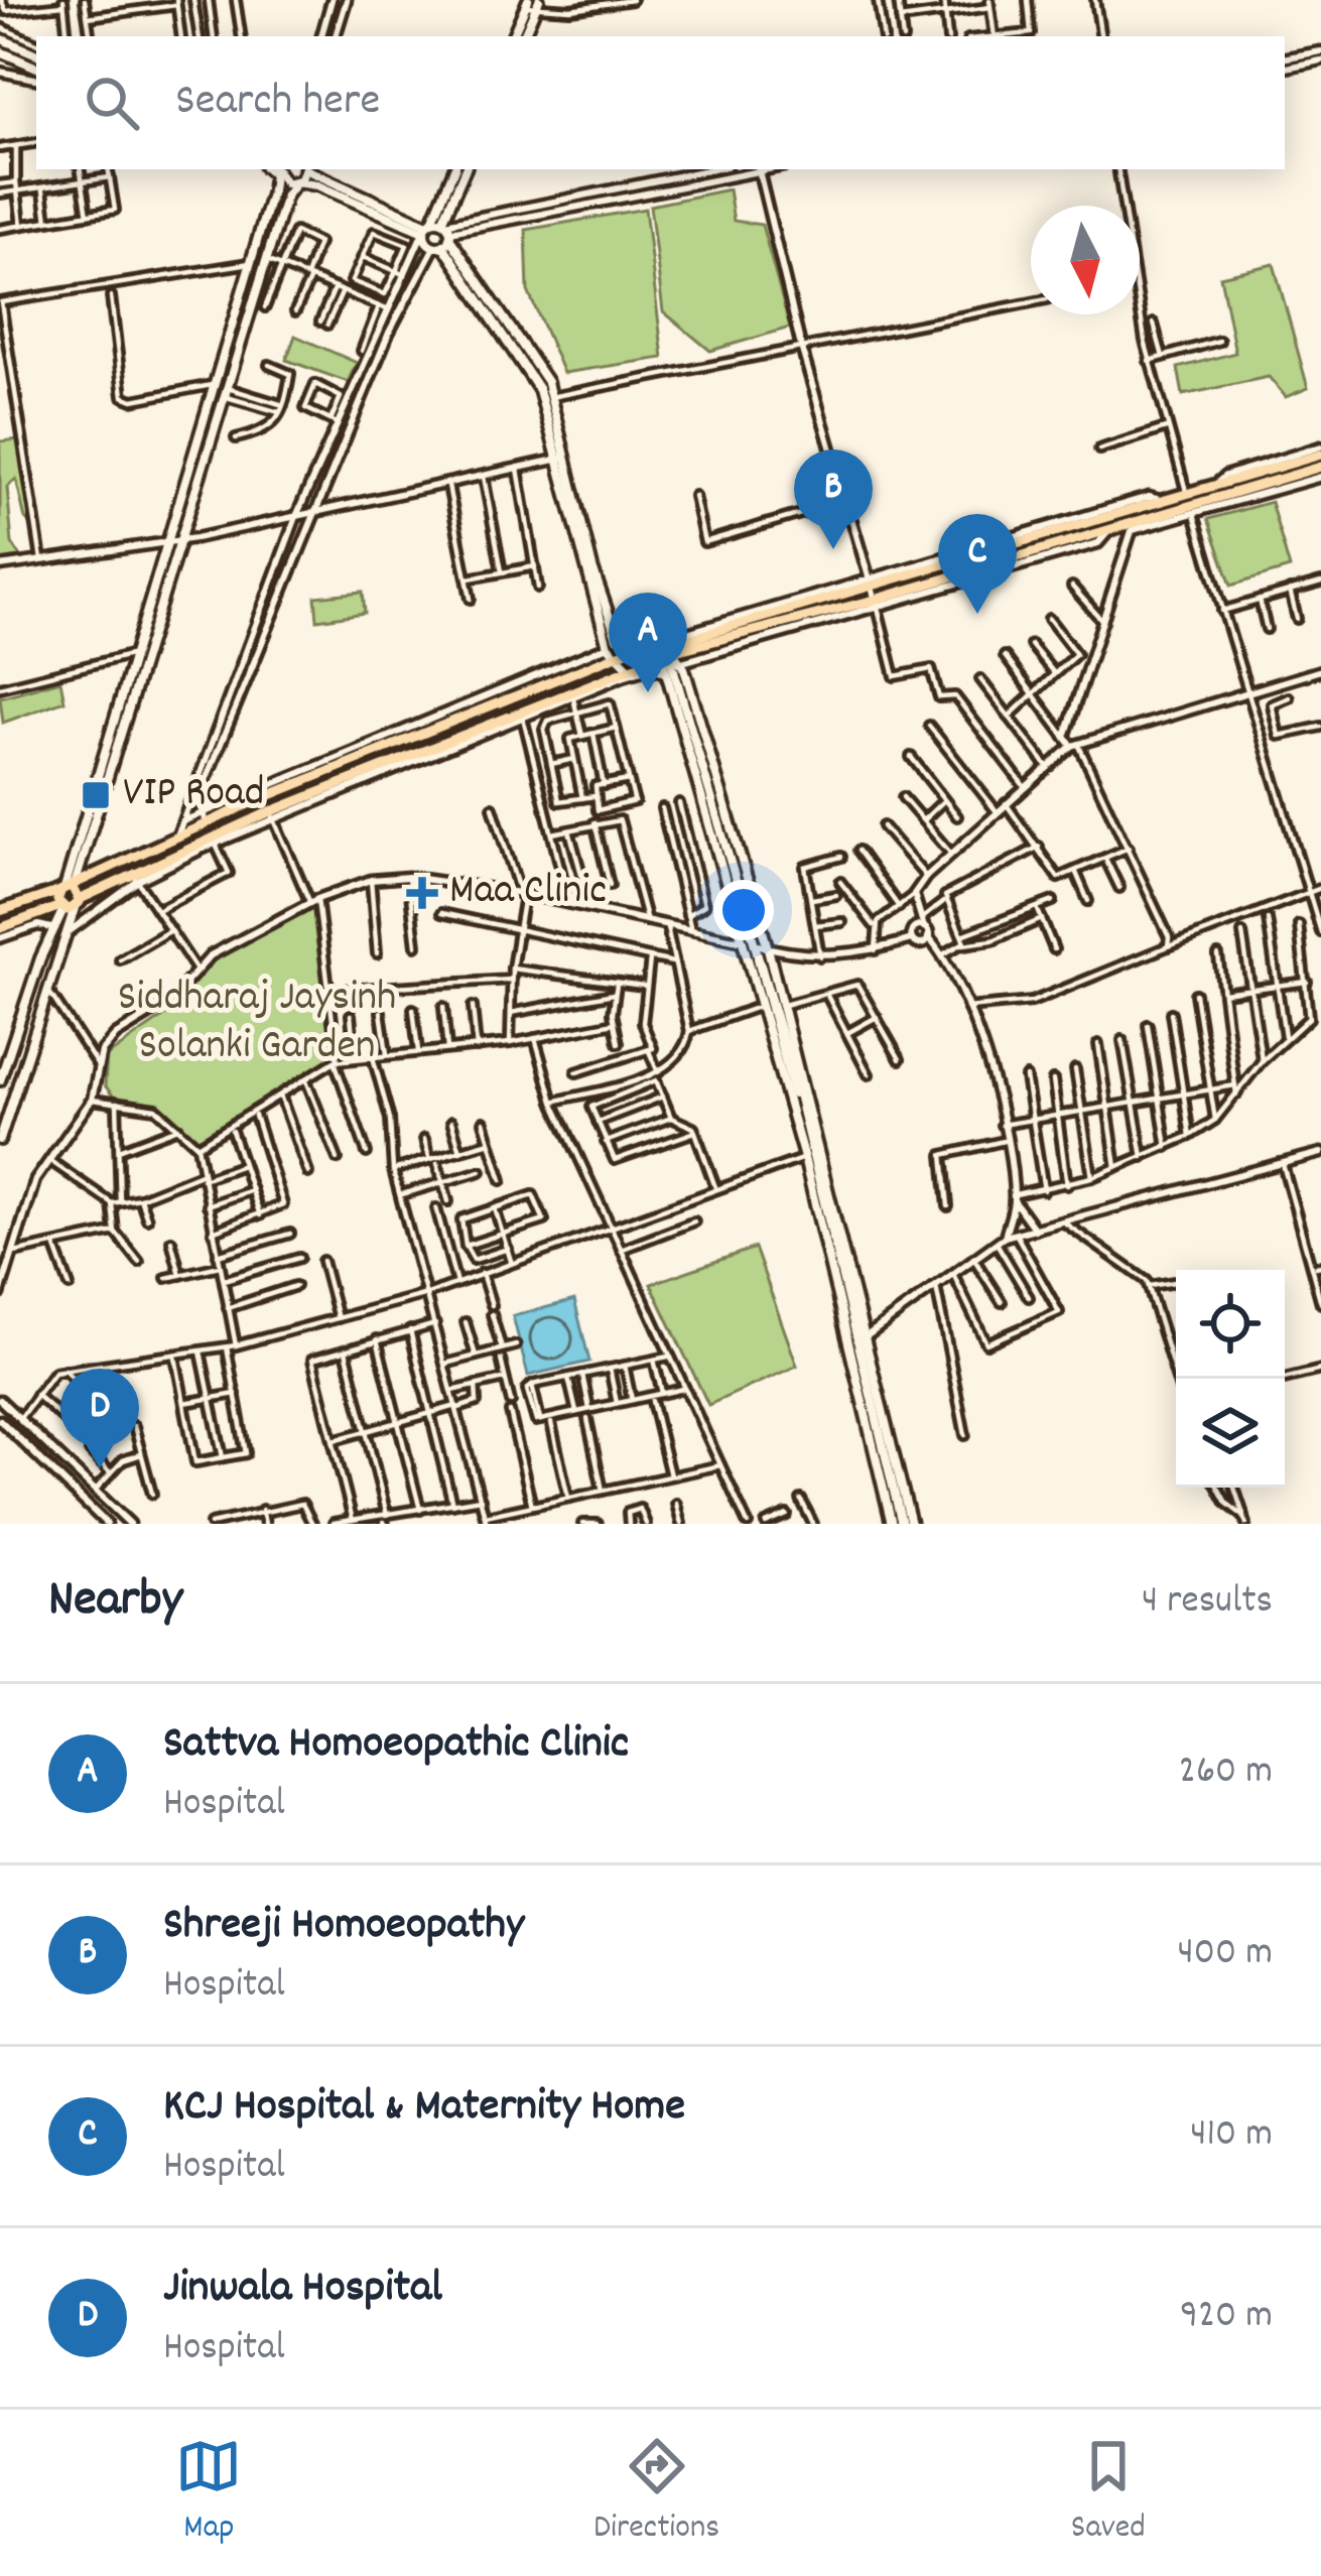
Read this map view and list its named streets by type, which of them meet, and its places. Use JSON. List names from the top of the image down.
{
  "parks": ["Siddharaj Jaysinh Solanki Garden"],
  "places": {
    "transit": ["VIP Road"],
    "health": ["Maa Clinic"]
  },
  "north": "bottom",
  "page": {
    "search": "Search here",
    "pins": [
      "B",
      "C",
      "A",
      "D"
    ],
    "heading": ["Nearby", "4 results"],
    "list": [
      {
        "mark": "A",
        "name": "Sattva Homoeopathic Clinic",
        "note": "Hospital",
        "value": "260 m"
      },
      {
        "mark": "B",
        "name": "Shreeji Homoeopathy",
        "note": "Hospital",
        "value": "400 m"
      },
      {
        "mark": "C",
        "name": "KCJ Hospital & Maternity Home",
        "note": "Hospital",
        "value": "410 m"
      },
      {
        "mark": "D",
        "name": "Jinwala Hospital",
        "note": "Hospital",
        "value": "920 m"
      }
    ],
    "nav": ["Map", "Directions", "Saved"]
  }
}
